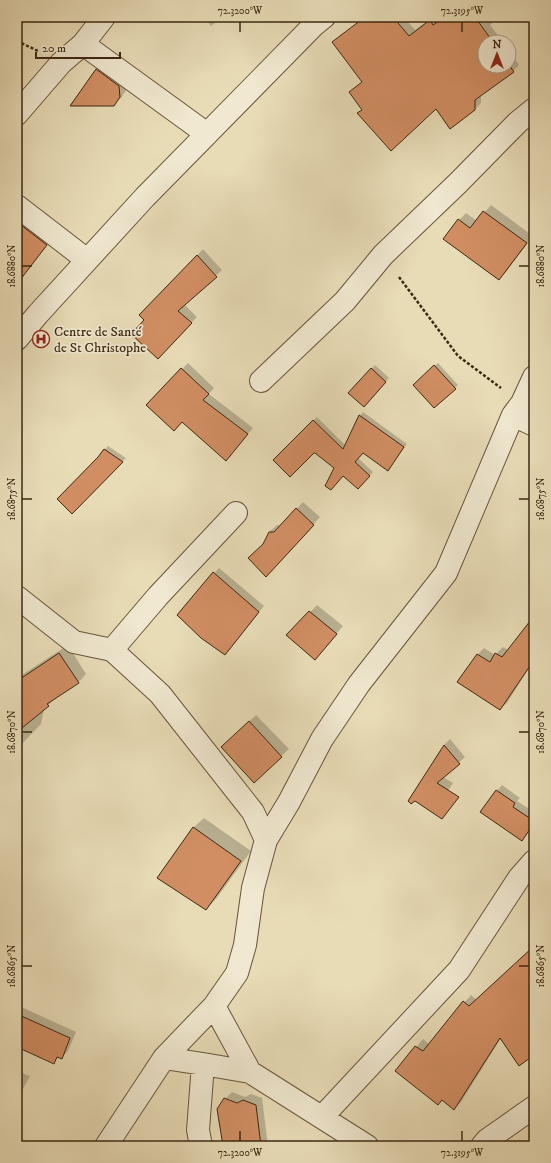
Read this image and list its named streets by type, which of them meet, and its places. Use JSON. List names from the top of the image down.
{
  "places": {
    "hospital": ["Centre de Santé de St Christophe"]
  },
  "scale_bar": "20 m",
  "north": "top",
  "coordinates": [
    "72.3200°W",
    "72.3195°W",
    "18.6880°N",
    "18.6875°N",
    "18.6870°N",
    "18.6865°N"
  ]
}
